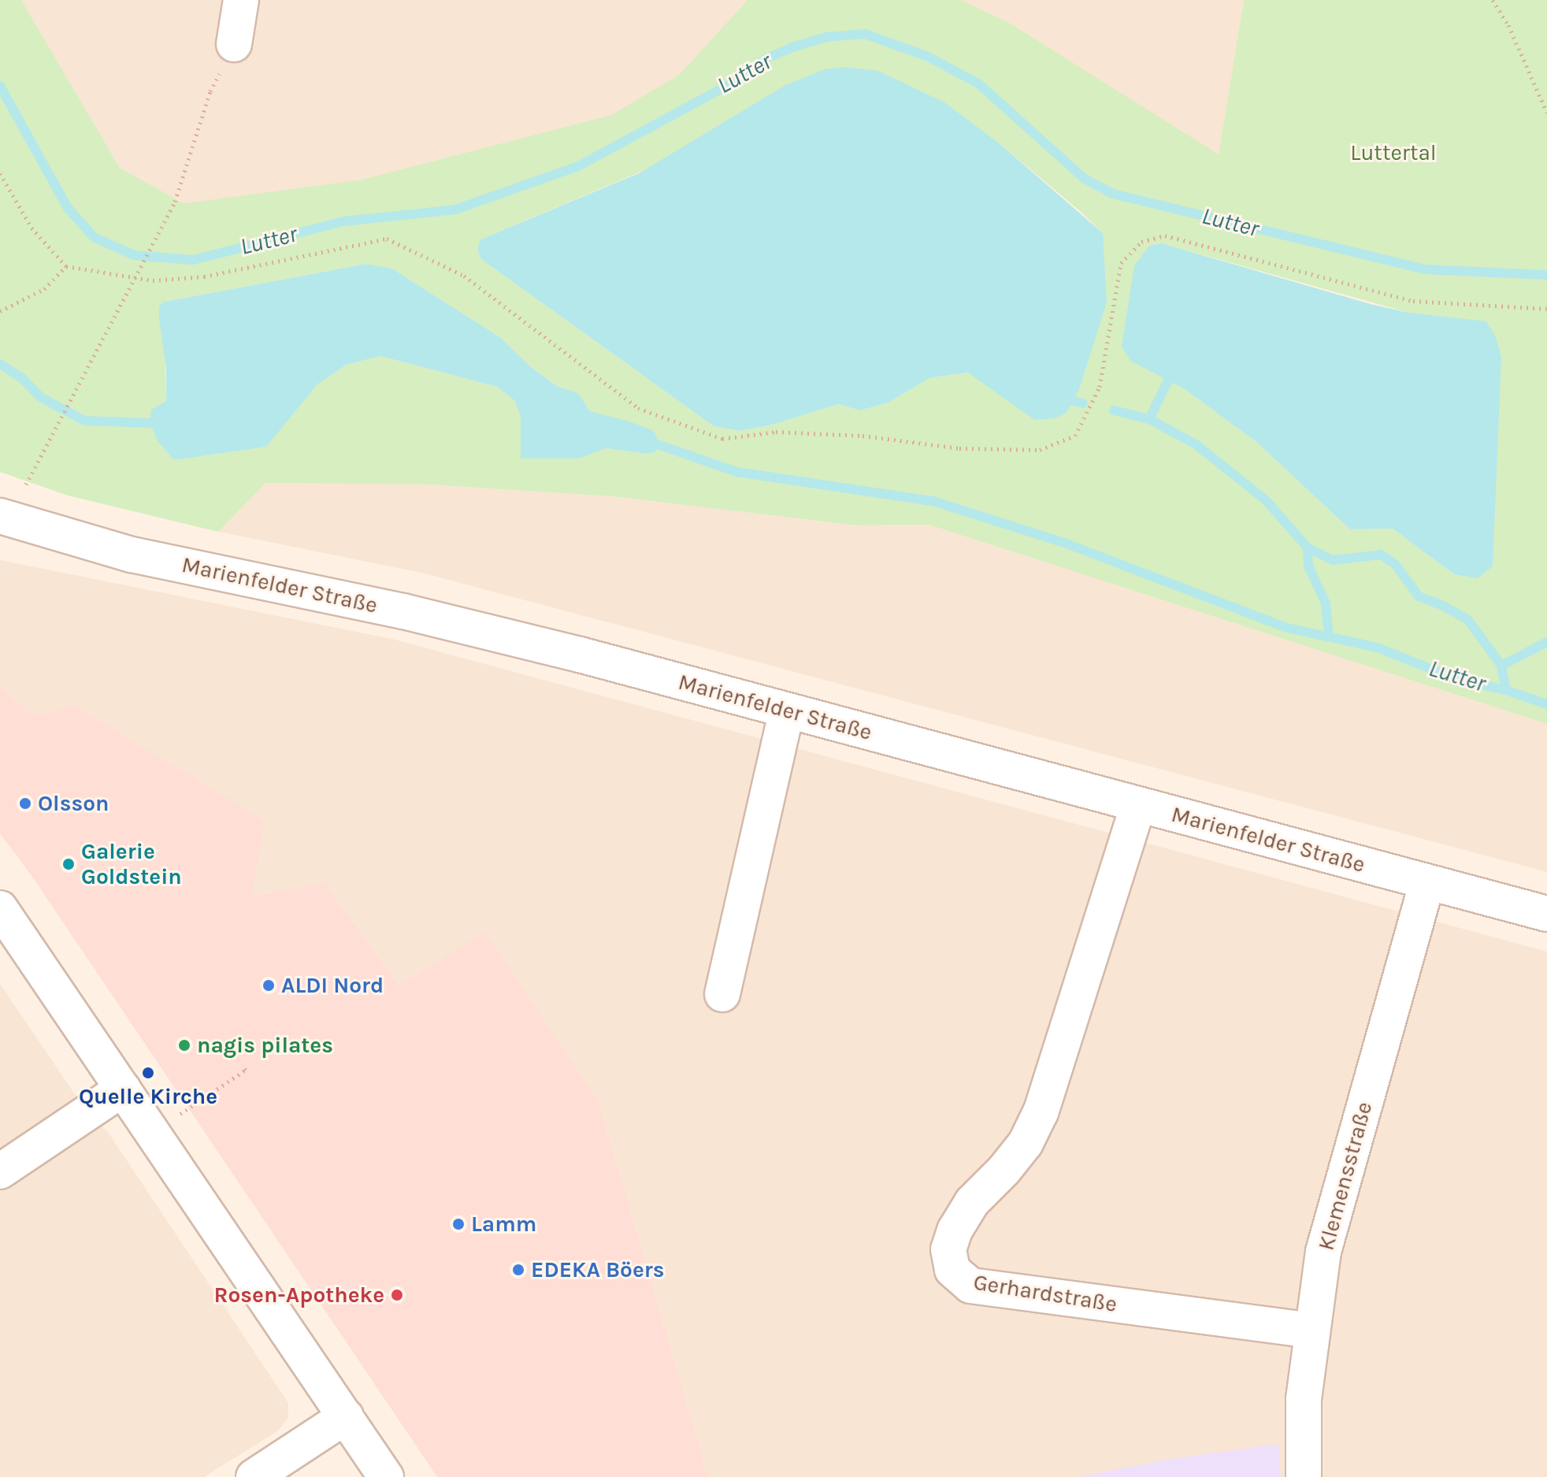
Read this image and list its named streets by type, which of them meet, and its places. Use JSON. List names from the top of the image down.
{
  "streets": {
    "street": ["Marienfelder Straße", "Klemensstraße", "Gerhardstraße"]
  },
  "crossings": [
    ["Marienfelder Straße", "Klemensstraße"],
    ["Marienfelder Straße", "Gerhardstraße"],
    ["Klemensstraße", "Gerhardstraße"]
  ],
  "water": ["Lutter"],
  "parks": ["Luttertal"],
  "places": [
    "Olsson",
    "Galerie Goldstein",
    "ALDI Nord",
    "nagis pilates",
    "Quelle Kirche",
    "Lamm",
    "EDEKA Böers",
    "Rosen-Apotheke"
  ]
}
